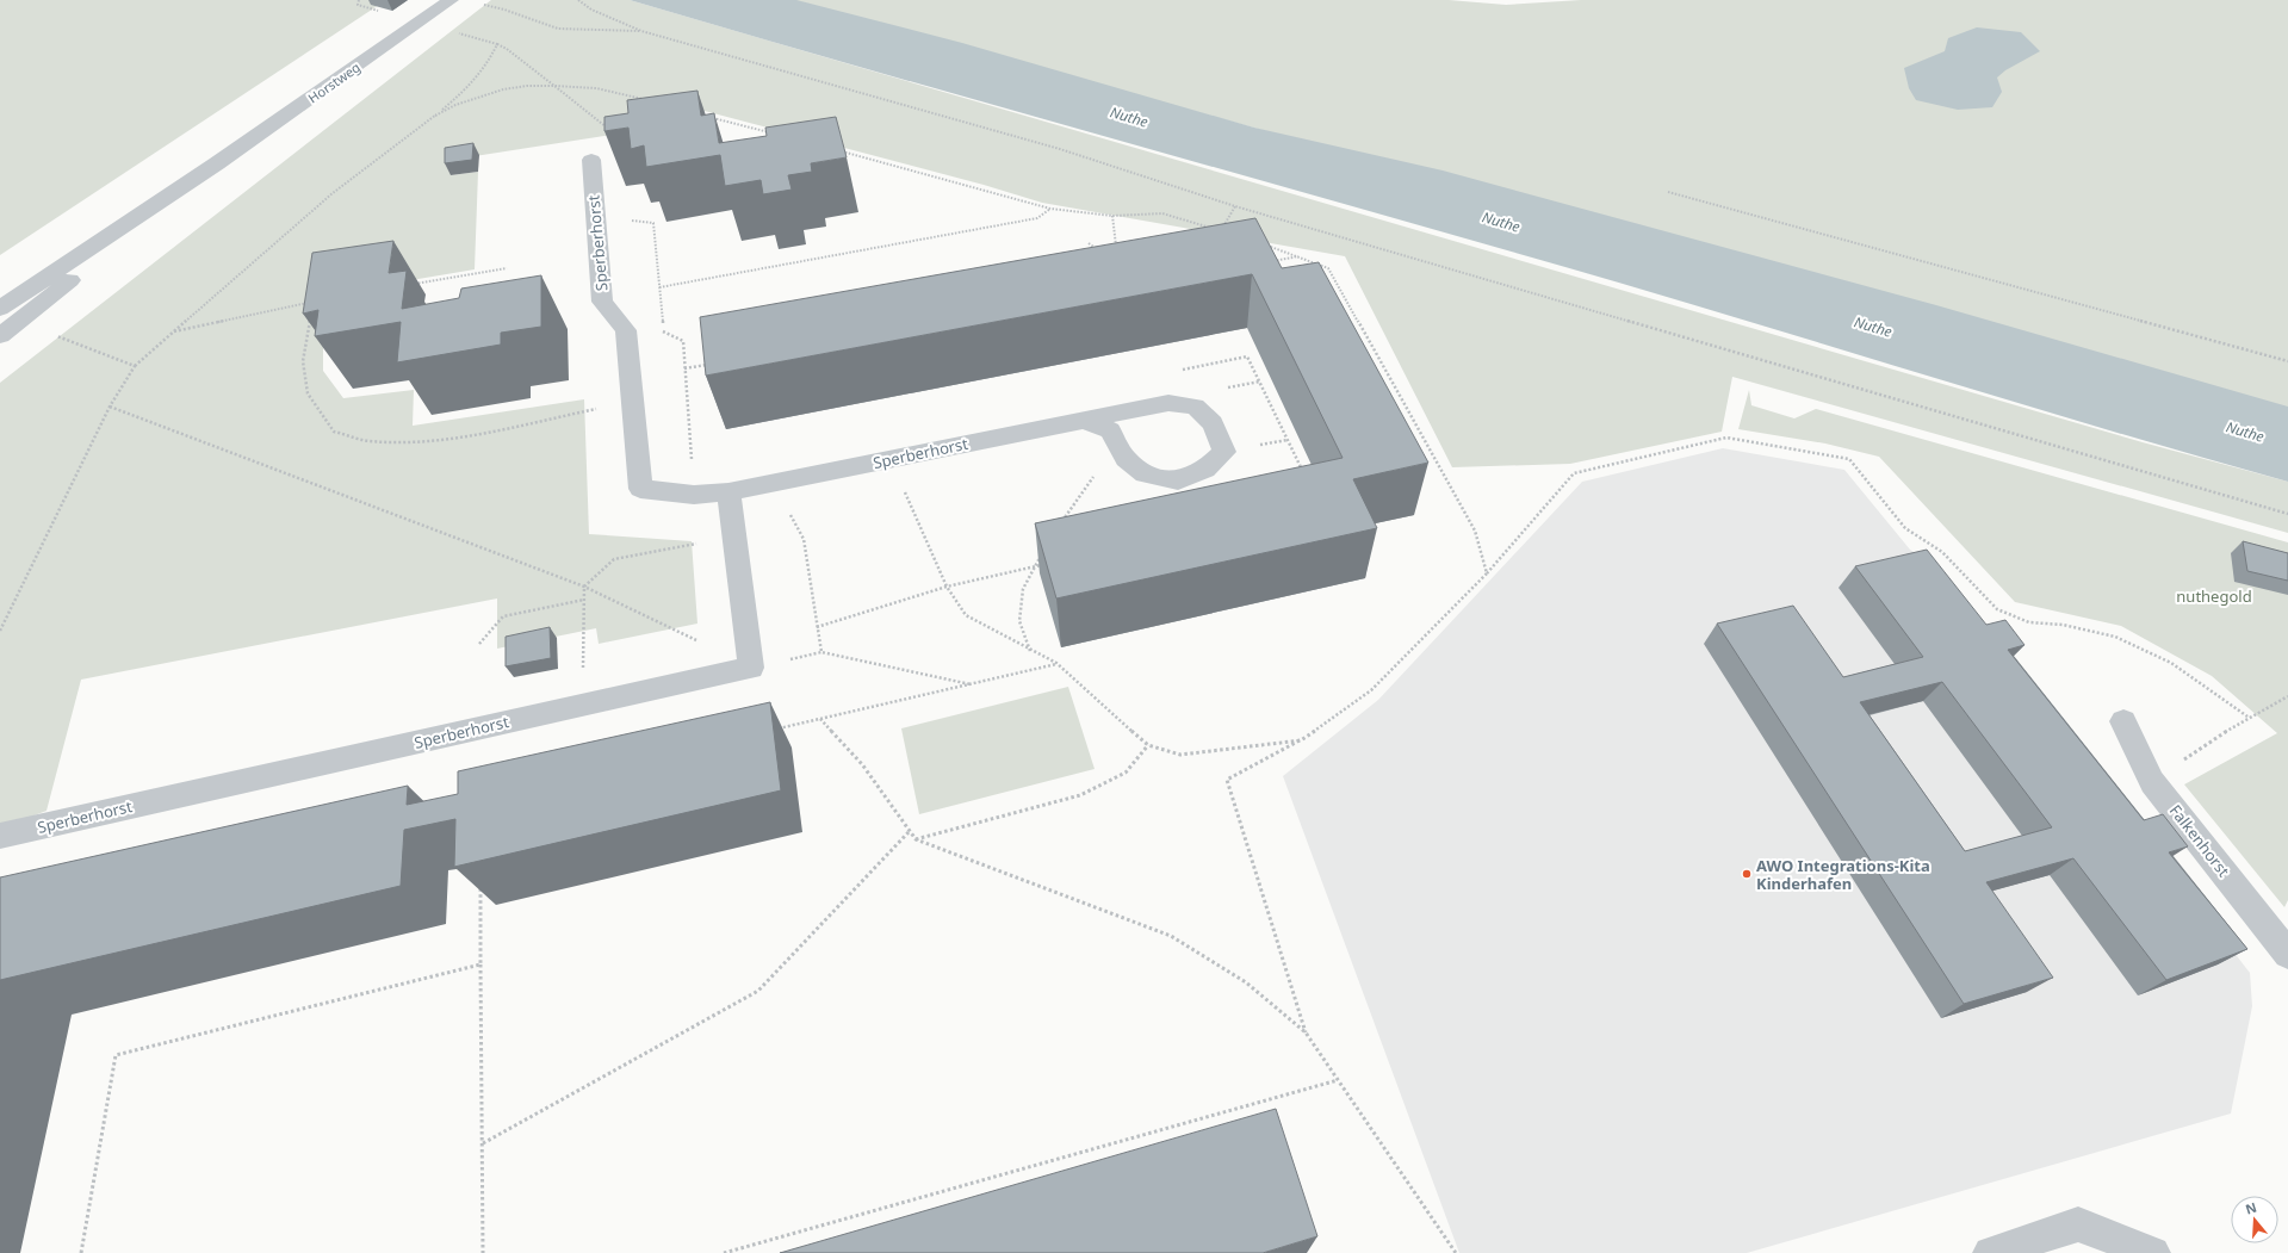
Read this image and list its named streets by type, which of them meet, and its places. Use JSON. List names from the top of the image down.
{
  "streets": {
    "street": ["Horstweg", "Sperberhorst", "Falkenhorst"]
  },
  "water": ["Nuthe"],
  "parks": ["nuthegold"],
  "places": ["AWO Integrations-Kita Kinderhafen"],
  "north": "top"
}
